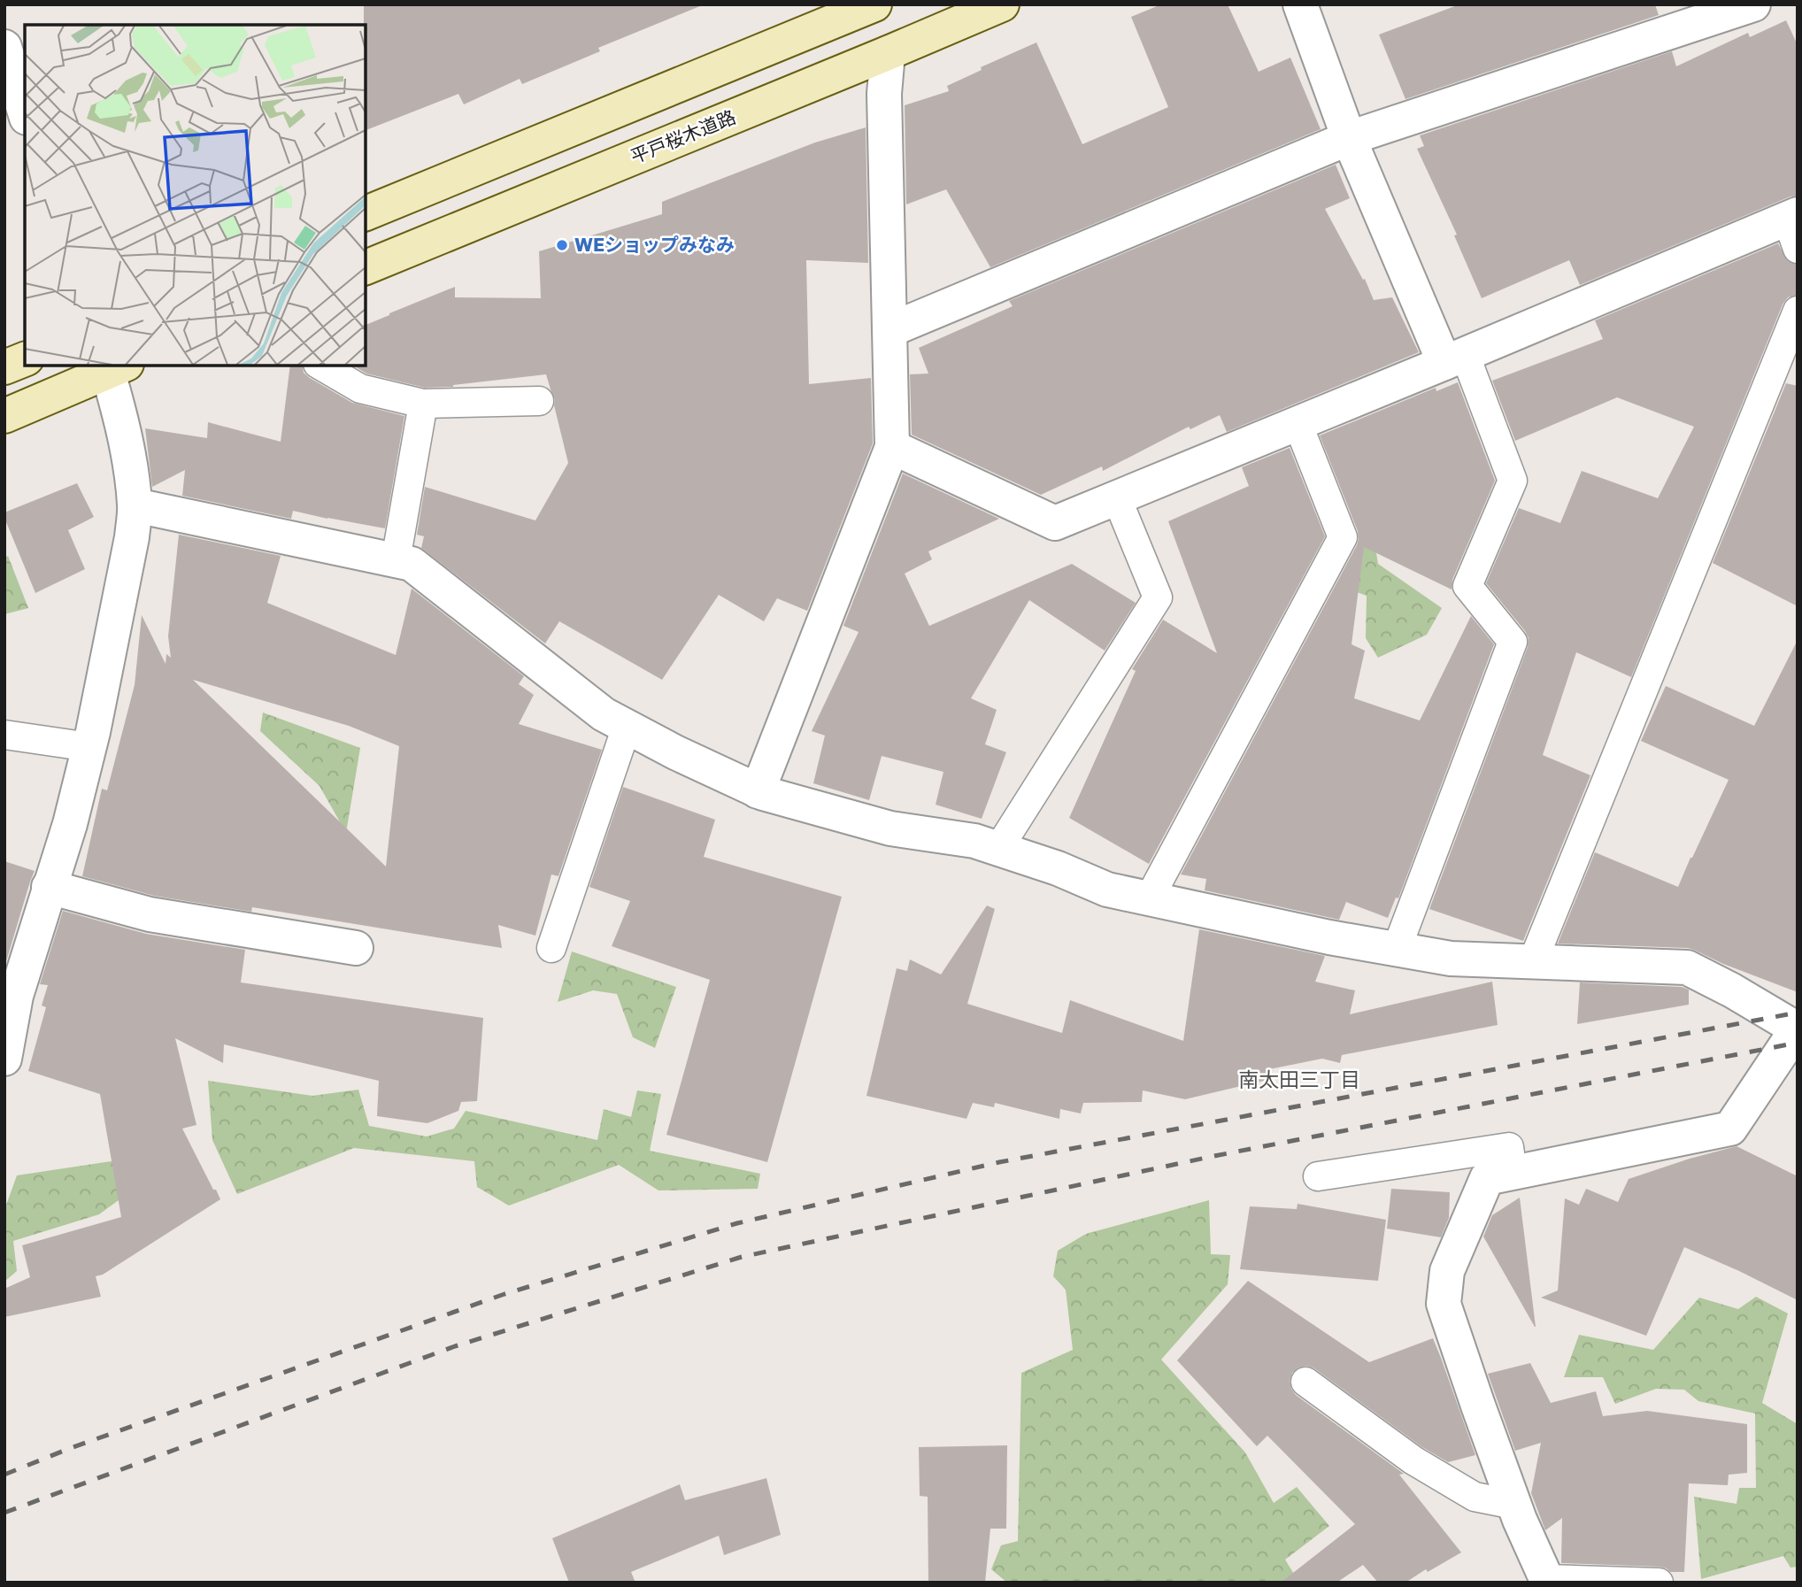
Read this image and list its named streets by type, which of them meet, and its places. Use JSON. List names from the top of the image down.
{
  "streets": {
    "main road": ["平戸桜木道路"]
  },
  "districts": ["南太田三丁目"],
  "places": ["WEショップみなみ"]
}
